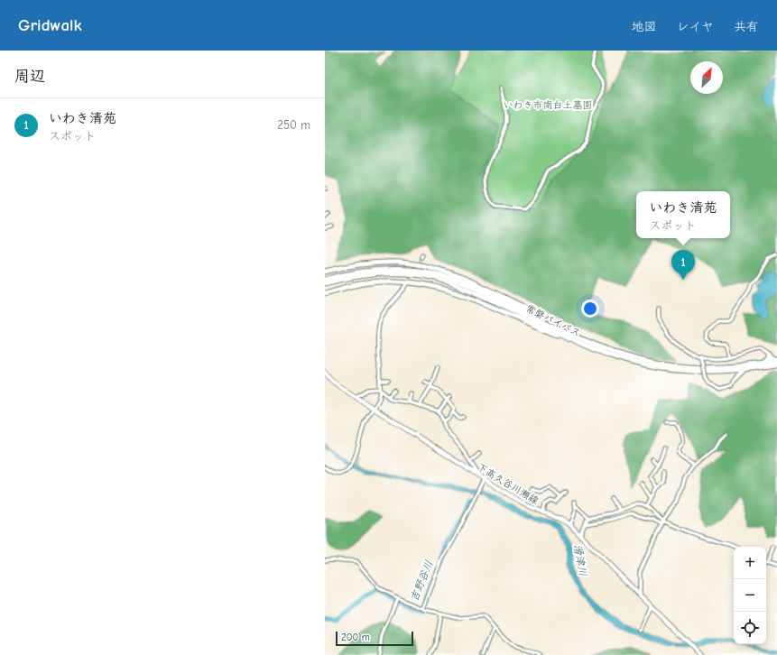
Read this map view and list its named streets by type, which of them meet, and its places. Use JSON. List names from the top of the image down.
{
  "streets": {
    "highway": ["常磐バイパス"],
    "main road": ["下高久谷川瀬線"]
  },
  "water": ["滑津川", "吉野谷川"],
  "parks": ["いわき市南白土墓園"],
  "scale_bar": "200 m",
  "north": "top right",
  "page": {
    "header": "Gridwalk",
    "nav": ["地図", "レイヤ", "共有"],
    "heading": "周辺",
    "list": [
      {
        "mark": "1",
        "name": "いわき清苑",
        "note": "スポット",
        "value": "250 m"
      }
    ],
    "popup": ["いわき清苑", "スポット"],
    "pins": "1",
    "map_buttons": ["+", "−"],
    "scale": "200 m"
  }
}
